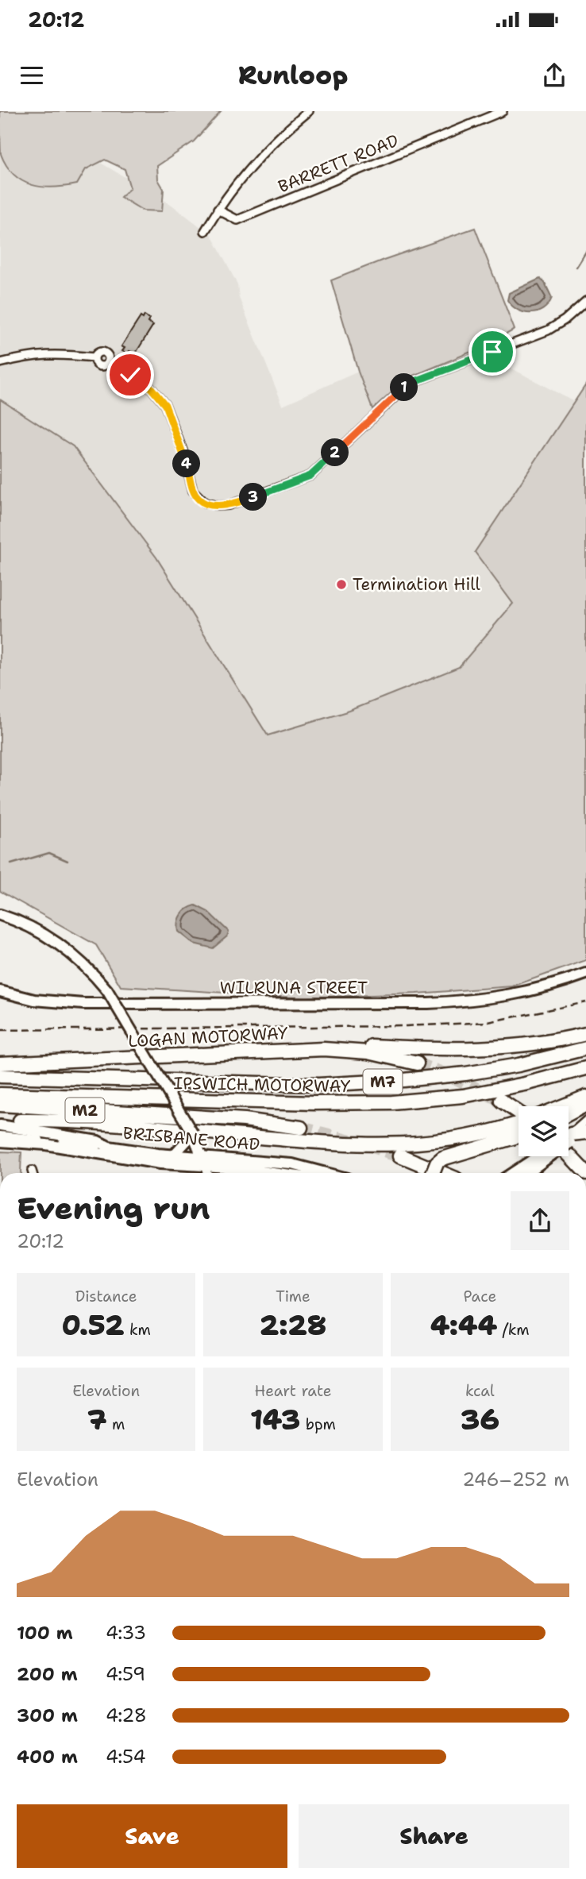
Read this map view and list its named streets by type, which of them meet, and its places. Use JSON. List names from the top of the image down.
{
  "streets": {
    "highway": [
      "LOGAN MOTORWAY",
      "M7",
      "IPSWICH MOTORWAY",
      "M2"
    ],
    "main road": ["WILRUNA STREET", "BRISBANE ROAD"],
    "street": ["BARRETT ROAD"]
  },
  "places": ["Termination Hill"],
  "page": {
    "status": "20:12",
    "header": "Runloop",
    "pins": [
      "1",
      "2",
      "4",
      "3"
    ],
    "heading": ["Evening run", "20:12"],
    "stats": [
      ["Distance", "0.52 km"],
      ["Time", "2:28"],
      ["Pace", "4:44 /km"],
      ["Elevation", "7 m"],
      ["Heart rate", "143 bpm"],
      ["kcal", "36"]
    ],
    "chart": ["Elevation", "246–252 m"],
    "list": [
      {
        "name": "100 m",
        "note": "4:33"
      },
      {
        "name": "200 m",
        "note": "4:59"
      },
      {
        "name": "300 m",
        "note": "4:28"
      },
      {
        "name": "400 m",
        "note": "4:54"
      }
    ],
    "buttons": ["Save", "Share"]
  }
}
